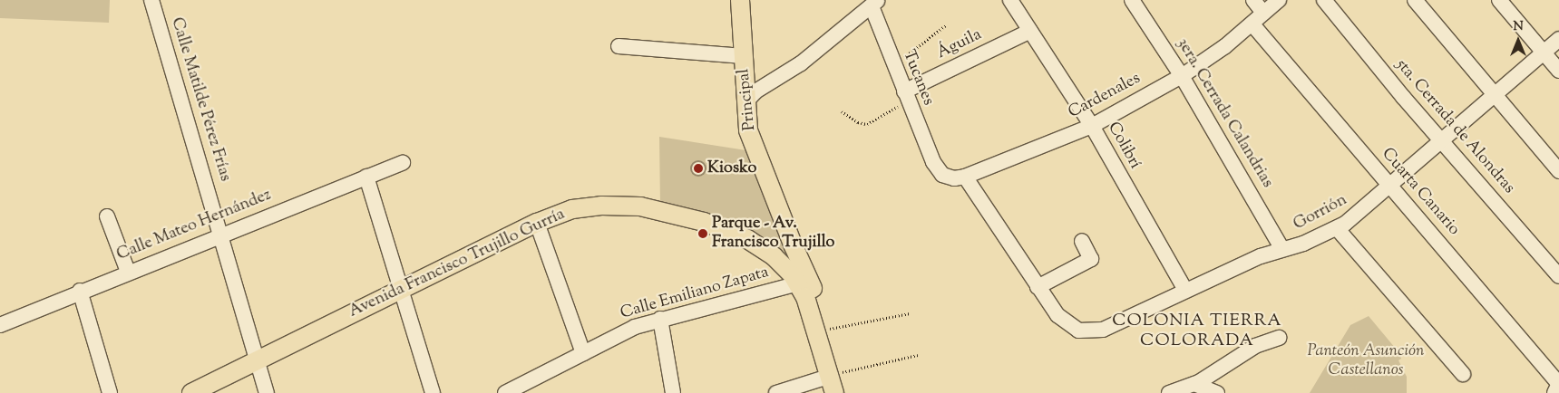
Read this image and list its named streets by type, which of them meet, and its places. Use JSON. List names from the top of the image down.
{
  "streets": {
    "main road": ["Principal", "Avenida Francisco Trujillo Gurría"],
    "street": [
      "Águila",
      "Tucanes",
      "Cardenales",
      "Calle Matilde Pérez Frías",
      "3era. Cerrada Calandrias",
      "5ta. Cerrada de Alondras",
      "Colibrí",
      "Cuarta Canario",
      "Gorrión",
      "Calle Mateo Hernández",
      "Calle Emiliano Zapata"
    ]
  },
  "crossings": [
    ["Águila", "Tucanes"],
    ["Águila", "Colibrí"],
    ["Tucanes", "Cardenales"],
    ["Cardenales", "3era. Cerrada Calandrias"],
    ["Cardenales", "Colibrí"],
    ["Cardenales", "Cuarta Canario"],
    ["Cardenales", "Gorrión"],
    ["Calle Matilde Pérez Frías", "Calle Mateo Hernández"],
    ["Calle Matilde Pérez Frías", "Avenida Francisco Trujillo Gurría"],
    ["Principal", "Avenida Francisco Trujillo Gurría"],
    ["3era. Cerrada Calandrias", "Gorrión"],
    ["5ta. Cerrada de Alondras", "Gorrión"],
    ["Colibrí", "Gorrión"],
    ["Cuarta Canario", "Gorrión"],
    ["Avenida Francisco Trujillo Gurría", "Calle Emiliano Zapata"]
  ],
  "districts": ["COLONIA TIERRA COLORADA"],
  "parks": ["Panteón Asunción Castellanos"],
  "places": ["Kiosko", "Parque - Av. Francisco Trujillo"],
  "north": "top"
}
